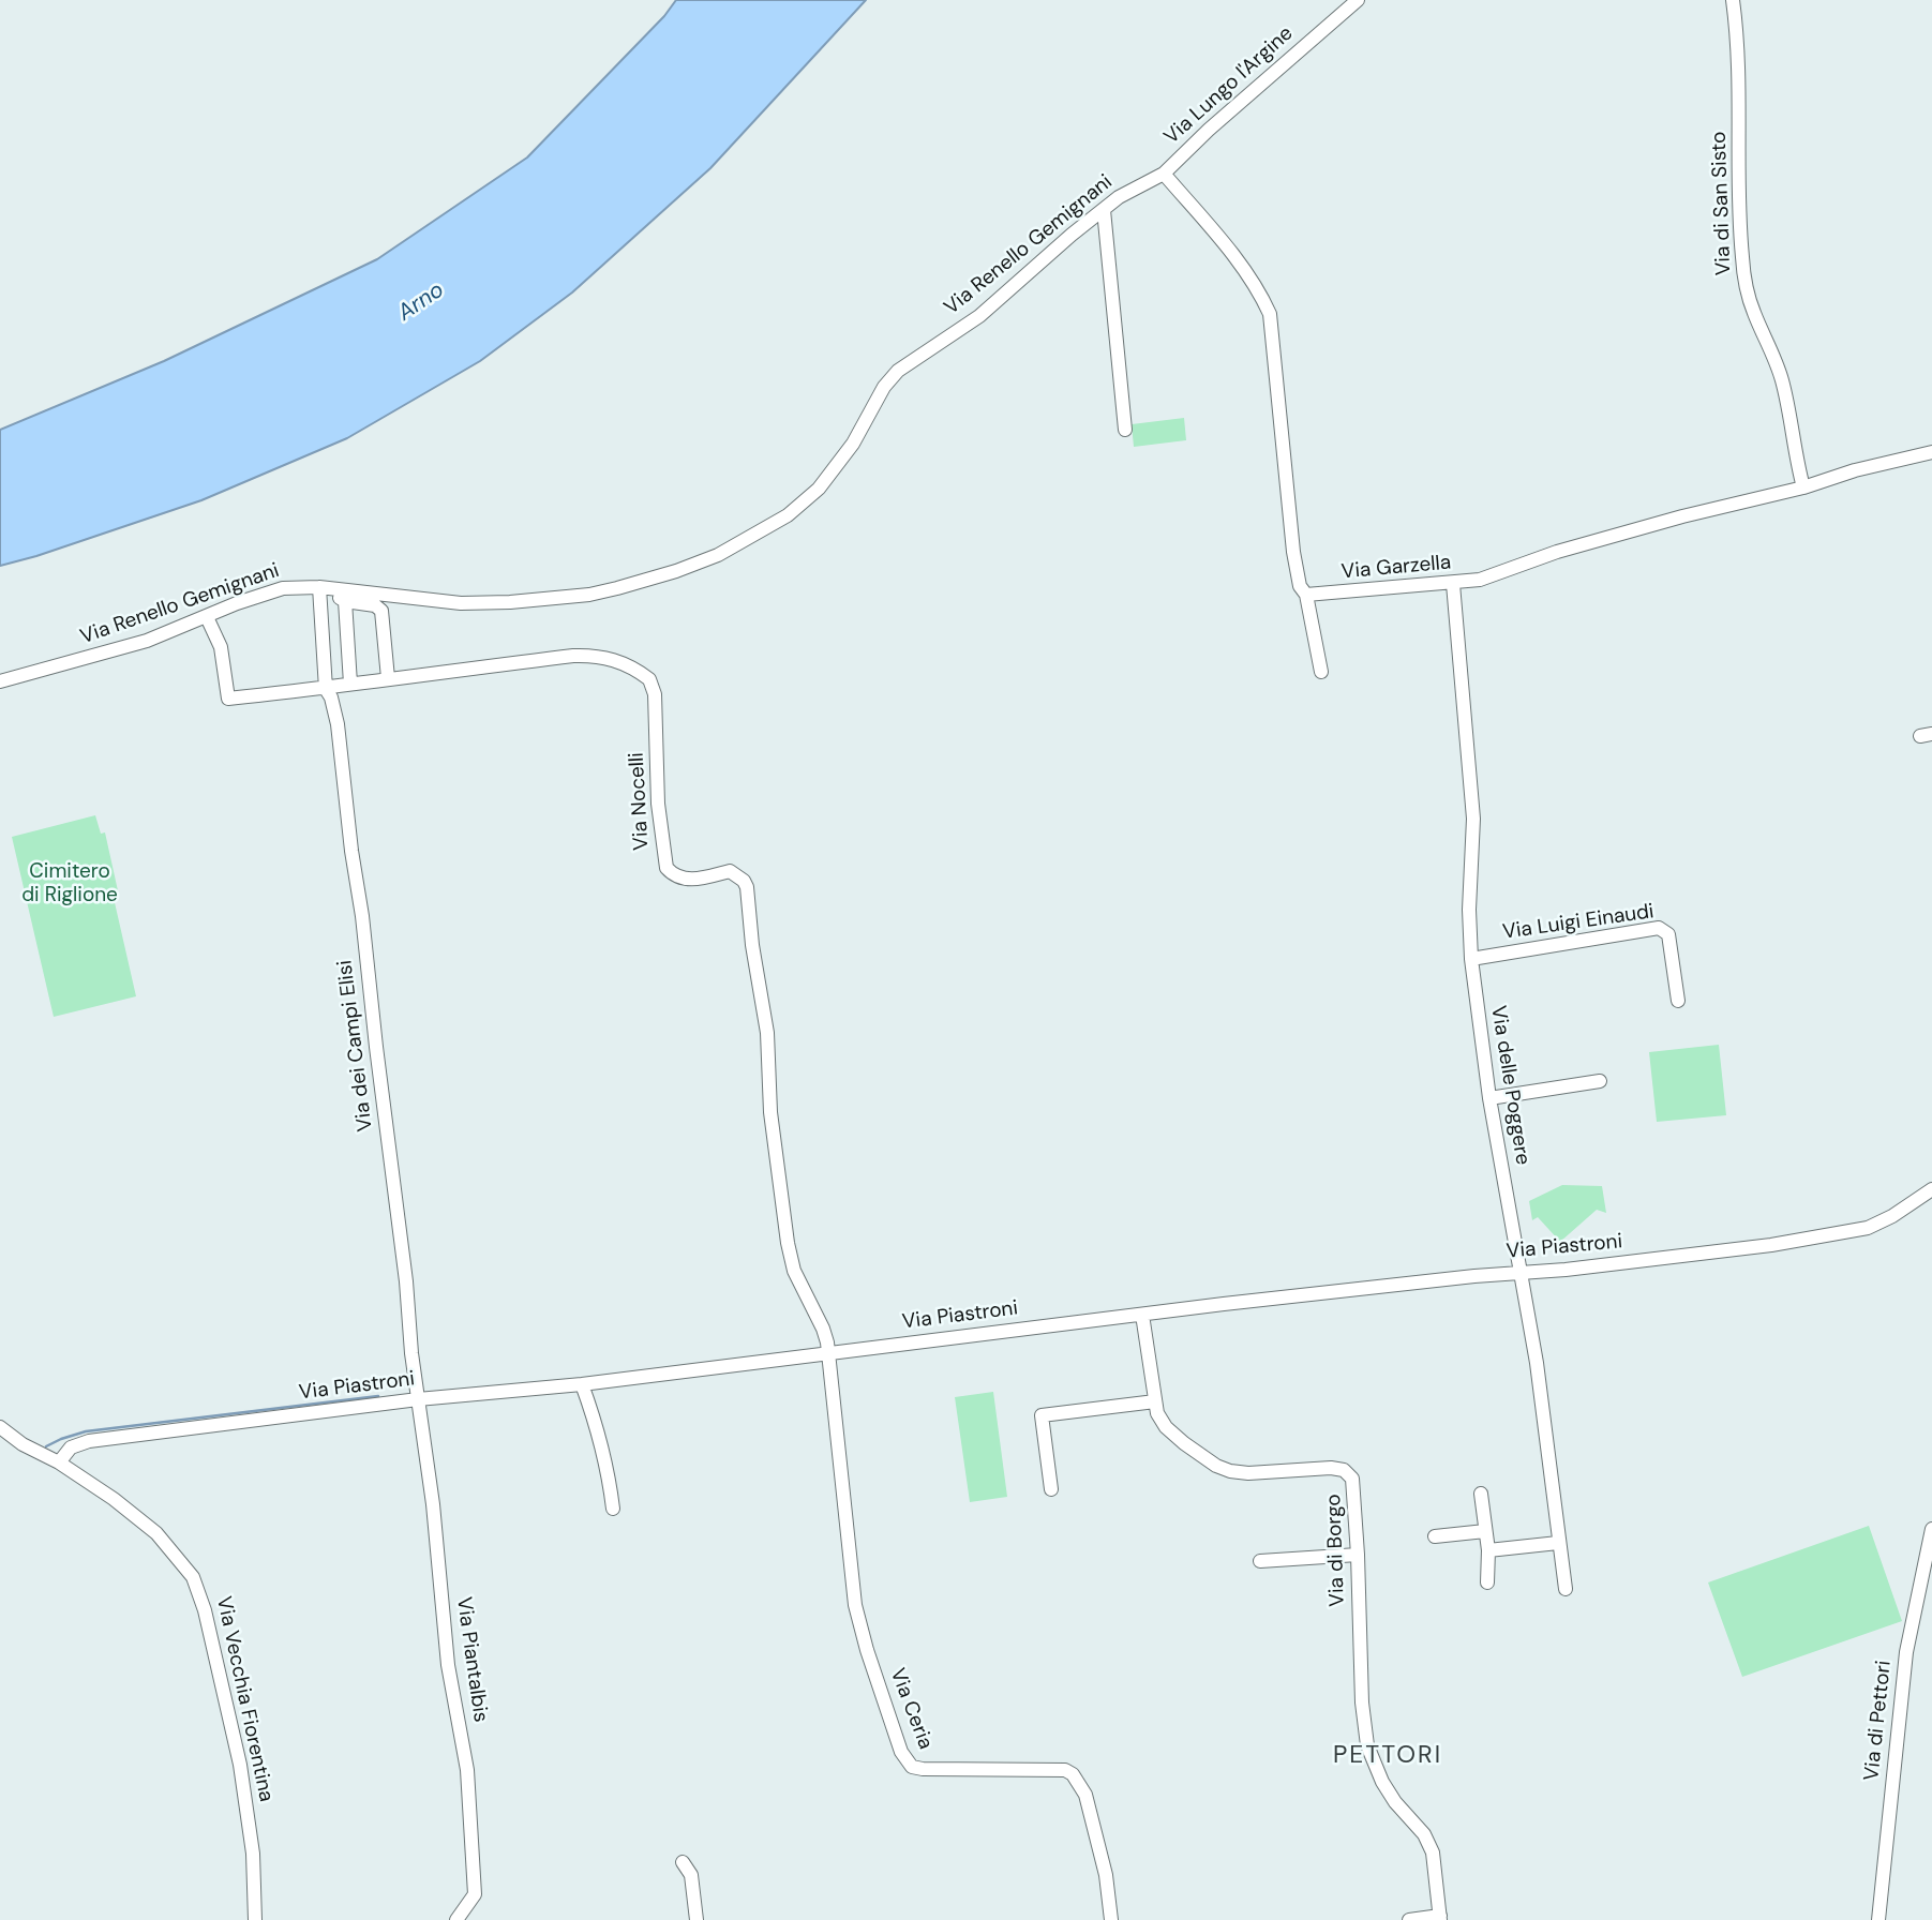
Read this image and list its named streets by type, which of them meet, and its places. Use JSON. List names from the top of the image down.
{
  "streets": {
    "street": [
      "Via Lungo l'Argine",
      "Via di San Sisto",
      "Via Renello Gemignani",
      "Via Garzella",
      "Via Nocelli",
      "Via Luigi Einaudi",
      "Via dei Campi Elisi",
      "Via delle Poggere",
      "Via Piastroni",
      "Via di Borgo",
      "Via Piantalbis",
      "Via Vecchia Fiorentina",
      "Via Ceria",
      "Via di Pettori"
    ]
  },
  "crossings": [
    ["Via Lungo l'Argine", "Via Renello Gemignani"],
    ["Via di San Sisto", "Via Garzella"],
    ["Via Renello Gemignani", "Via Nocelli"],
    ["Via Garzella", "Via delle Poggere"],
    ["Via Nocelli", "Via dei Campi Elisi"],
    ["Via Nocelli", "Via Piastroni"],
    ["Via Nocelli", "Via Ceria"],
    ["Via Luigi Einaudi", "Via delle Poggere"],
    ["Via dei Campi Elisi", "Via Piastroni"],
    ["Via dei Campi Elisi", "Via Piantalbis"],
    ["Via delle Poggere", "Via Piastroni"],
    ["Via Piastroni", "Via di Borgo"],
    ["Via Piastroni", "Via Piantalbis"],
    ["Via Piastroni", "Via Vecchia Fiorentina"],
    ["Via Piastroni", "Via Ceria"]
  ],
  "districts": ["PETTORI"],
  "water": ["Arno"],
  "parks": ["Cimitero di Riglione"]
}
